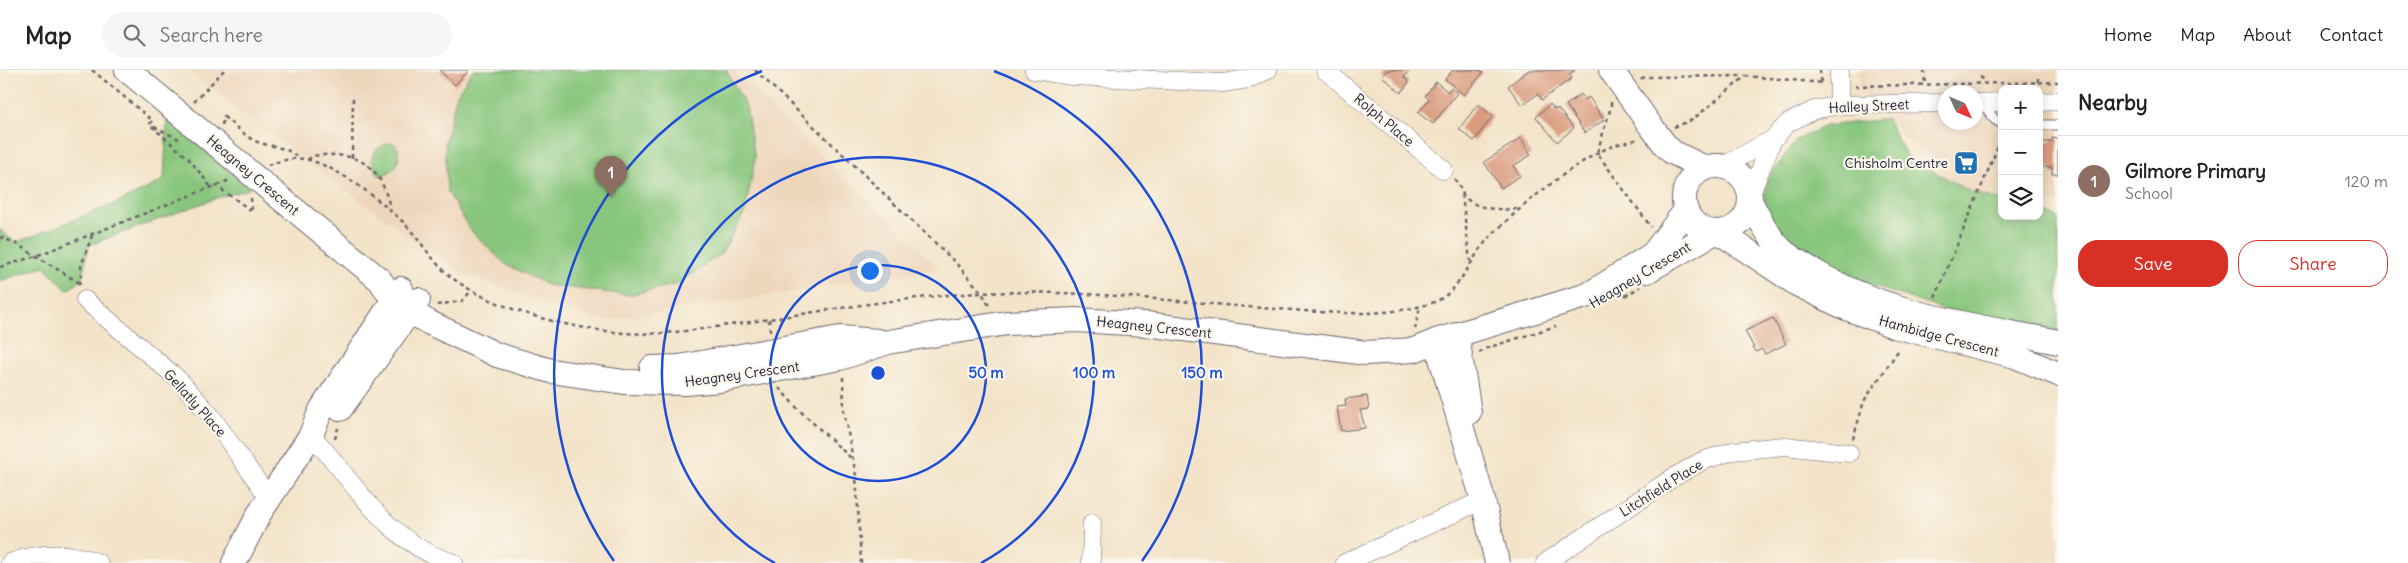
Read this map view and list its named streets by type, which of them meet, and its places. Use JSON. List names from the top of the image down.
{
  "streets": {
    "street": [
      "Halley Street",
      "Rolph Place",
      "Heagney Crescent",
      "Hambidge Crescent",
      "Gellatly Place",
      "Litchfield Place"
    ]
  },
  "crossings": [
    ["Halley Street", "Heagney Crescent"],
    ["Halley Street", "Hambidge Crescent"],
    ["Heagney Crescent", "Hambidge Crescent"]
  ],
  "places": {
    "supermarket": ["Chisholm Centre"]
  },
  "north": "bottom right",
  "page": {
    "header": "Map",
    "search": "Search here",
    "nav": [
      "Home",
      "Map",
      "About",
      "Contact"
    ],
    "heading": "Nearby",
    "map_buttons": ["+", "−"],
    "list": [
      {
        "mark": "1",
        "name": "Gilmore Primary",
        "note": "School",
        "value": "120 m"
      }
    ],
    "pins": "1",
    "buttons": ["Save", "Share"]
  },
  "rings": ["50 m", "100 m", "150 m"]
}
